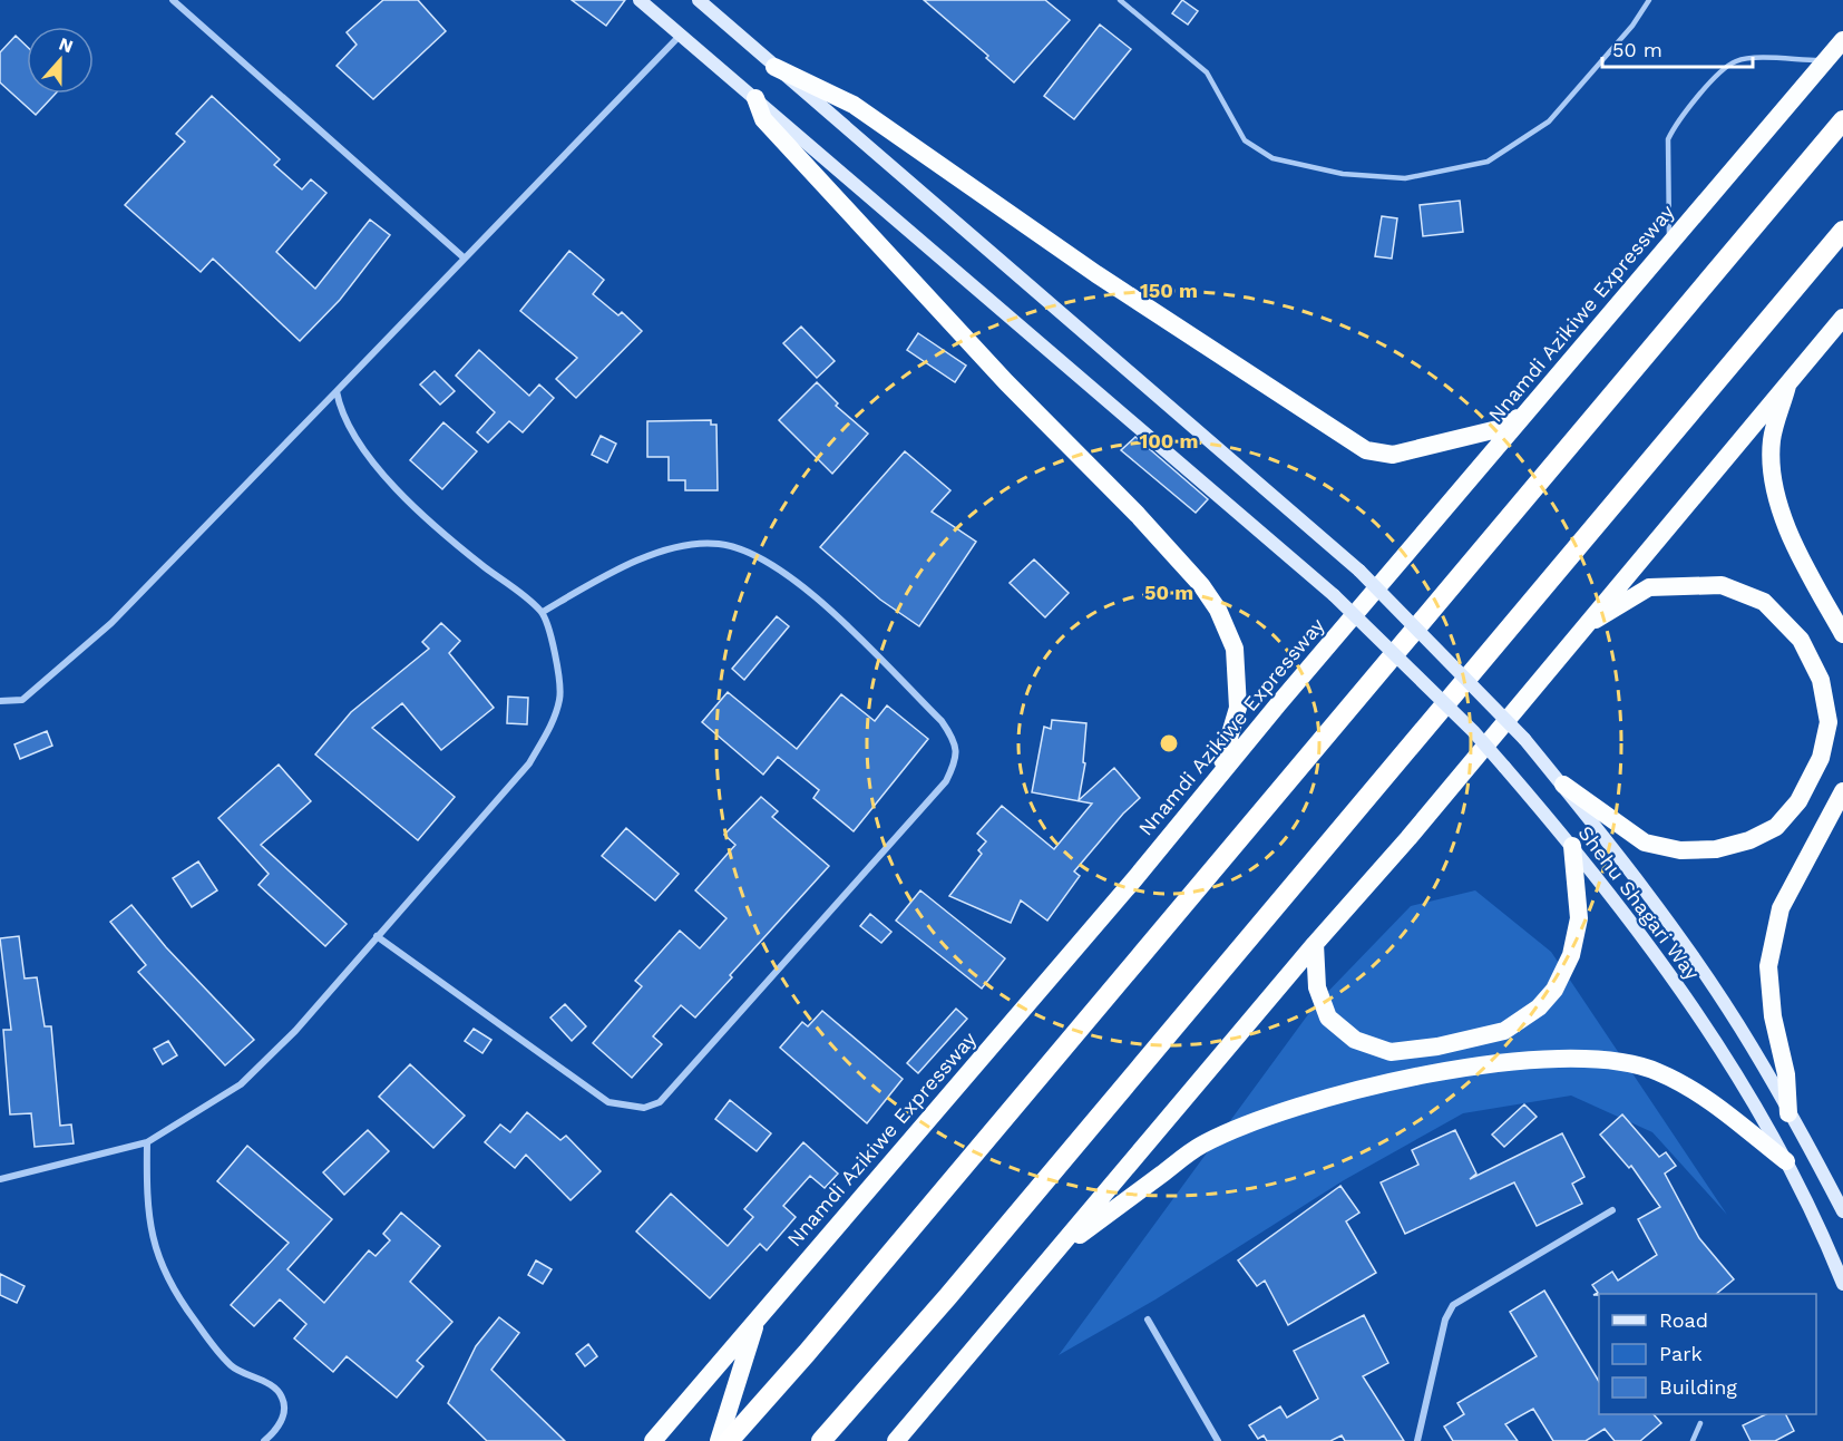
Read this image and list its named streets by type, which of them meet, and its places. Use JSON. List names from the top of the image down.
{
  "streets": {
    "highway": ["Nnamdi Azikiwe Expressway"],
    "main road": ["Shehu Shagari Way"]
  },
  "legend": ["Road", "Park", "Building"],
  "scale_bar": "50 m",
  "north": "top",
  "rings": ["150 m", "100 m", "50 m"]
}
